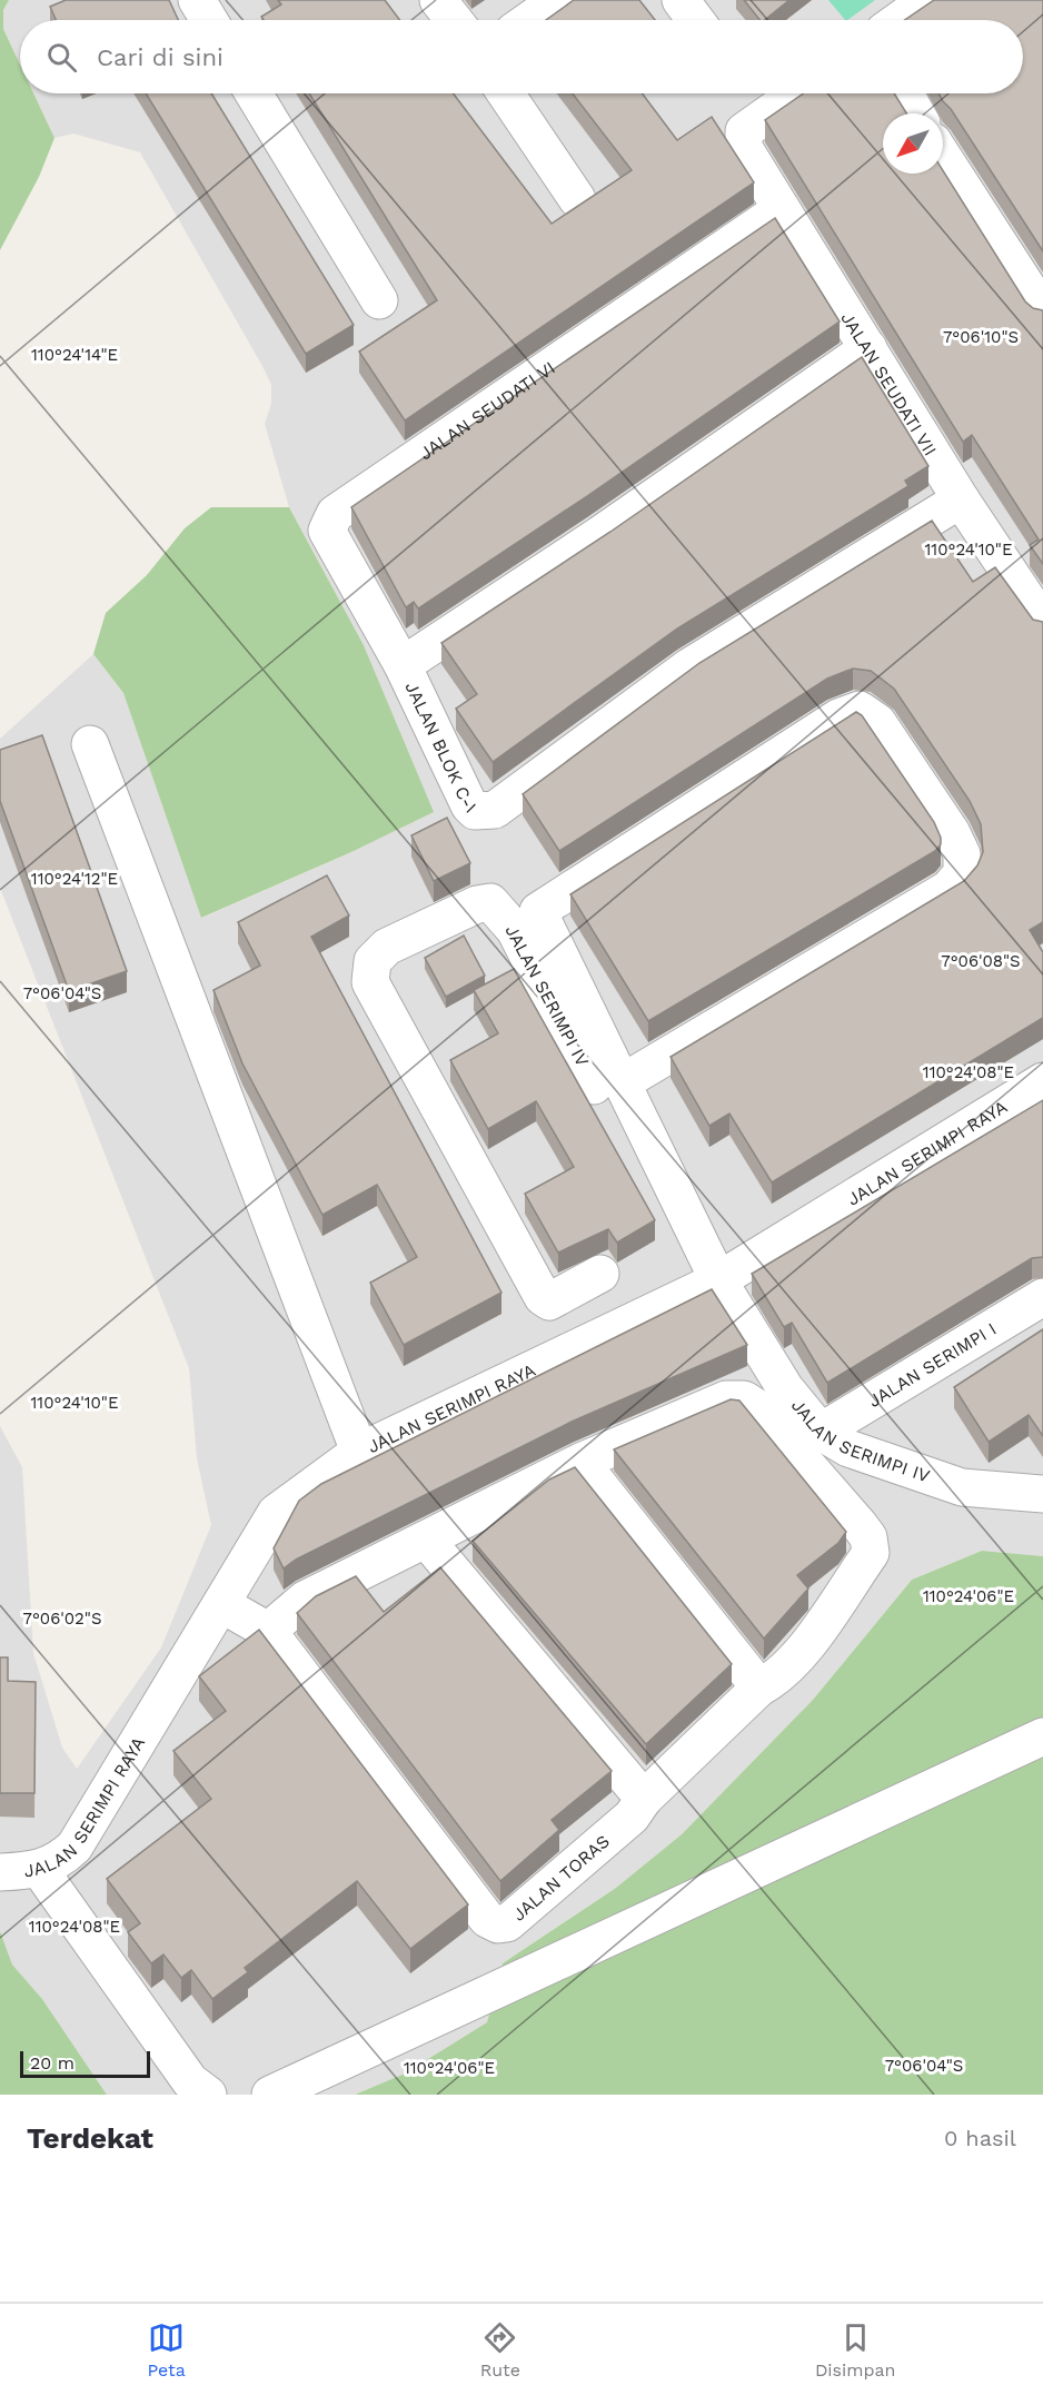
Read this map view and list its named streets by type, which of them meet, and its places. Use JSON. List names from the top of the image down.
{
  "streets": {
    "street": [
      "JALAN SEUDATI VII",
      "JALAN SEUDATI VI",
      "JALAN BLOK C-I",
      "JALAN SERIMPI IV",
      "JALAN SERIMPI RAYA",
      "JALAN SERIMPI I",
      "JALAN TORAS"
    ]
  },
  "crossings": [
    ["JALAN SEUDATI VII", "JALAN SEUDATI VI"],
    ["JALAN SEUDATI VII", "JALAN BLOK C-I"],
    ["JALAN SEUDATI VI", "JALAN BLOK C-I"],
    ["JALAN SERIMPI IV", "JALAN SERIMPI RAYA"],
    ["JALAN SERIMPI IV", "JALAN SERIMPI I"],
    ["JALAN SERIMPI RAYA", "JALAN TORAS"]
  ],
  "scale_bar": "20 m",
  "north": "bottom left",
  "page": {
    "search": "Cari di sini",
    "scale": "20 m",
    "heading": ["Terdekat", "0 hasil"],
    "nav": ["Peta", "Rute", "Disimpan"]
  },
  "coordinates": [
    "7°06'10\"S",
    "110°24'14\"E",
    "110°24'10\"E",
    "110°24'12\"E",
    "7°06'08\"S",
    "7°06'04\"S",
    "110°24'08\"E",
    "110°24'06\"E",
    "7°06'02\"S"
  ]
}
